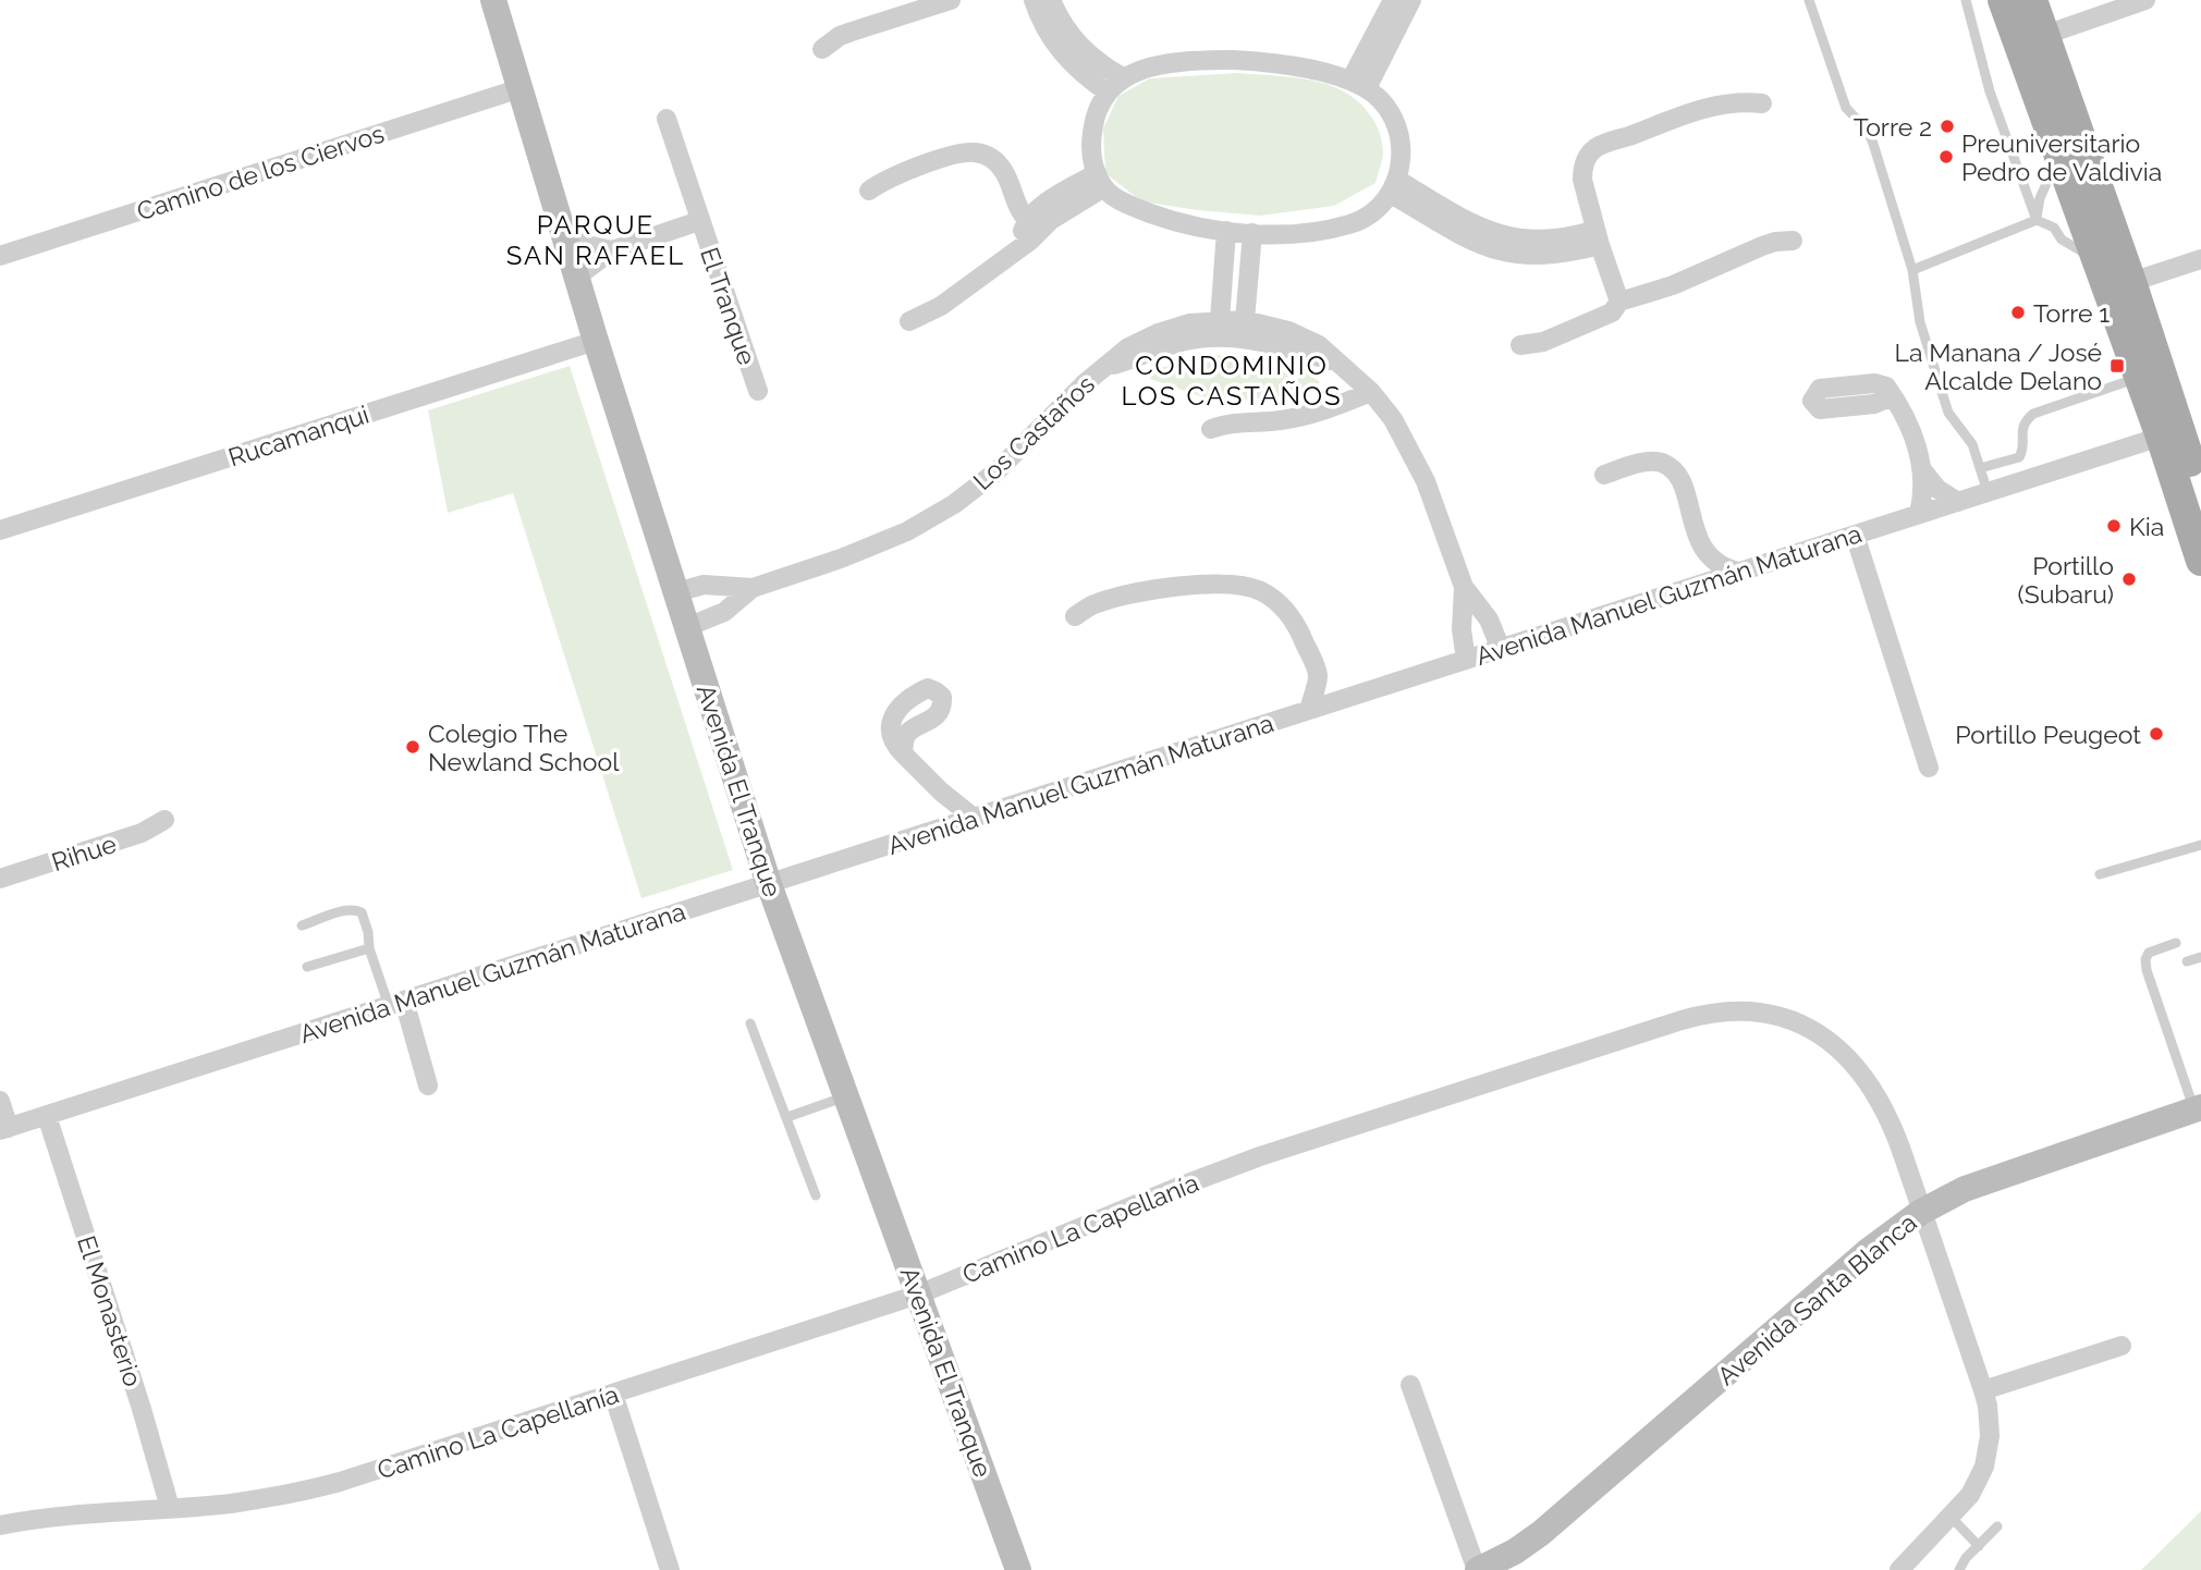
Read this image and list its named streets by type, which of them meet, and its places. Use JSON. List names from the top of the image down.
{
  "streets": {
    "main road": ["Avenida El Tranque", "Avenida Santa Blanca"],
    "street": [
      "Camino de los Ciervos",
      "El Tranque",
      "Los Castaños",
      "Rucamanqui",
      "Avenida Manuel Guzmán Maturana",
      "Rihue",
      "Camino La Capellanía",
      "El Monasterio"
    ]
  },
  "crossings": [
    ["Camino de los Ciervos", "Avenida El Tranque"],
    ["El Tranque", "Avenida El Tranque"],
    ["Los Castaños", "Avenida Manuel Guzmán Maturana"],
    ["Los Castaños", "Avenida El Tranque"],
    ["Rucamanqui", "Avenida El Tranque"],
    ["Avenida Manuel Guzmán Maturana", "Avenida El Tranque"],
    ["Avenida Manuel Guzmán Maturana", "El Monasterio"],
    ["Avenida El Tranque", "Camino La Capellanía"],
    ["Camino La Capellanía", "Avenida Santa Blanca"],
    ["Camino La Capellanía", "El Monasterio"]
  ],
  "districts": ["PARQUE SAN RAFAEL", "CONDOMINIO LOS CASTAÑOS"],
  "places": {
    "other": [
      "Torre 2",
      "Preuniversitario Pedro de Valdivia",
      "Torre 1",
      "Kia",
      "Portillo (Subaru)",
      "Portillo Peugeot",
      "Colegio The Newland School"
    ],
    "transit": ["La Manana / José Alcalde Delano"]
  }
}
